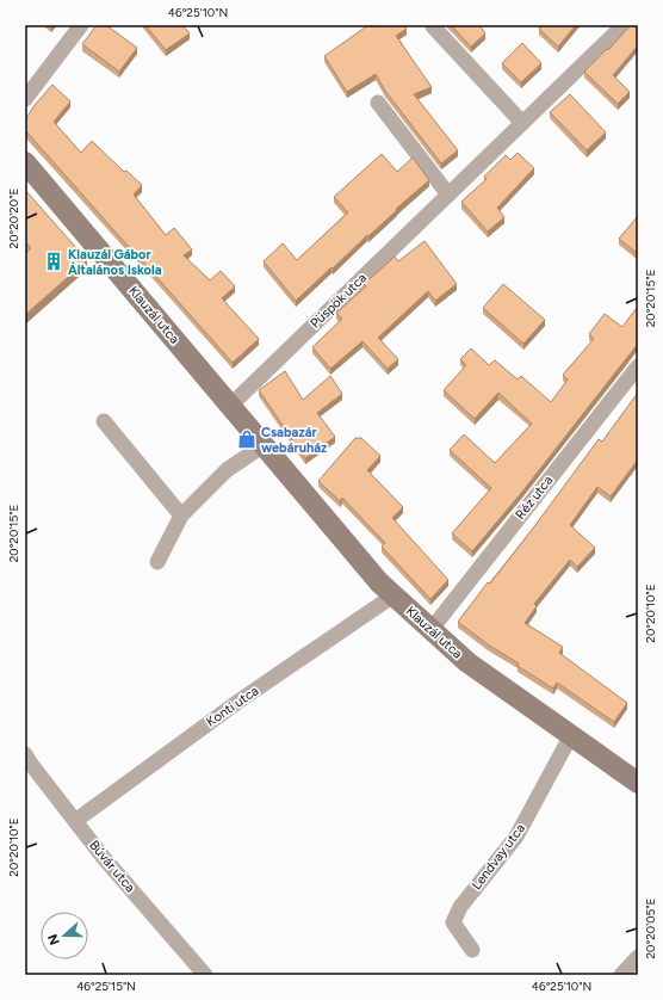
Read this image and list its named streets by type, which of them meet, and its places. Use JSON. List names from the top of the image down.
{
  "streets": {
    "street": [
      "Püspök utca",
      "Klauzál utca",
      "Réz utca",
      "Konti utca",
      "Lendvay utca",
      "Búvár utca"
    ]
  },
  "crossings": [
    ["Püspök utca", "Klauzál utca"],
    ["Klauzál utca", "Réz utca"],
    ["Klauzál utca", "Konti utca"],
    ["Klauzál utca", "Lendvay utca"],
    ["Konti utca", "Búvár utca"]
  ],
  "places": {
    "building": ["Klauzál Gábor Általános Iskola"],
    "shop": ["Csabazár webáruház"]
  },
  "north": "left",
  "coordinates": [
    "46°25'10\"N",
    "20°20'20\"E",
    "20°20'15\"E",
    "20°20'10\"E",
    "20°20'05\"E",
    "46°25'15\"N"
  ]
}
